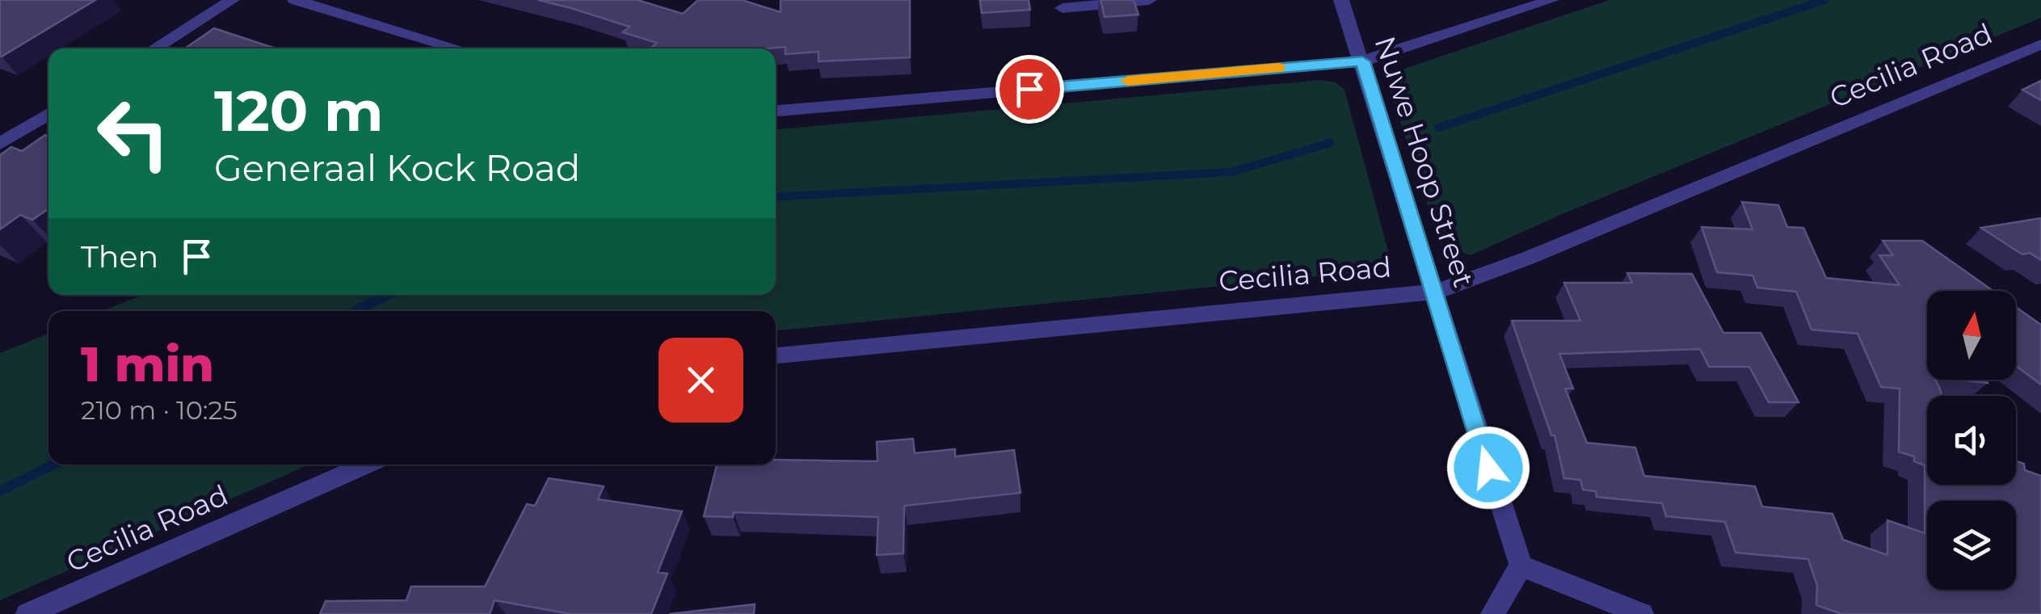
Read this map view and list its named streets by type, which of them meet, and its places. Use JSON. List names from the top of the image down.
{
  "streets": {
    "street": ["Cecilia Road", "Nuwe Hoop Street"]
  },
  "crossings": [
    ["Cecilia Road", "Nuwe Hoop Street"]
  ],
  "north": "top",
  "page": {
    "turn": ["120 m", "Generaal Kock Road"],
    "then": "Then",
    "heading": ["1 min", "210 m · 10:25"]
  }
}
